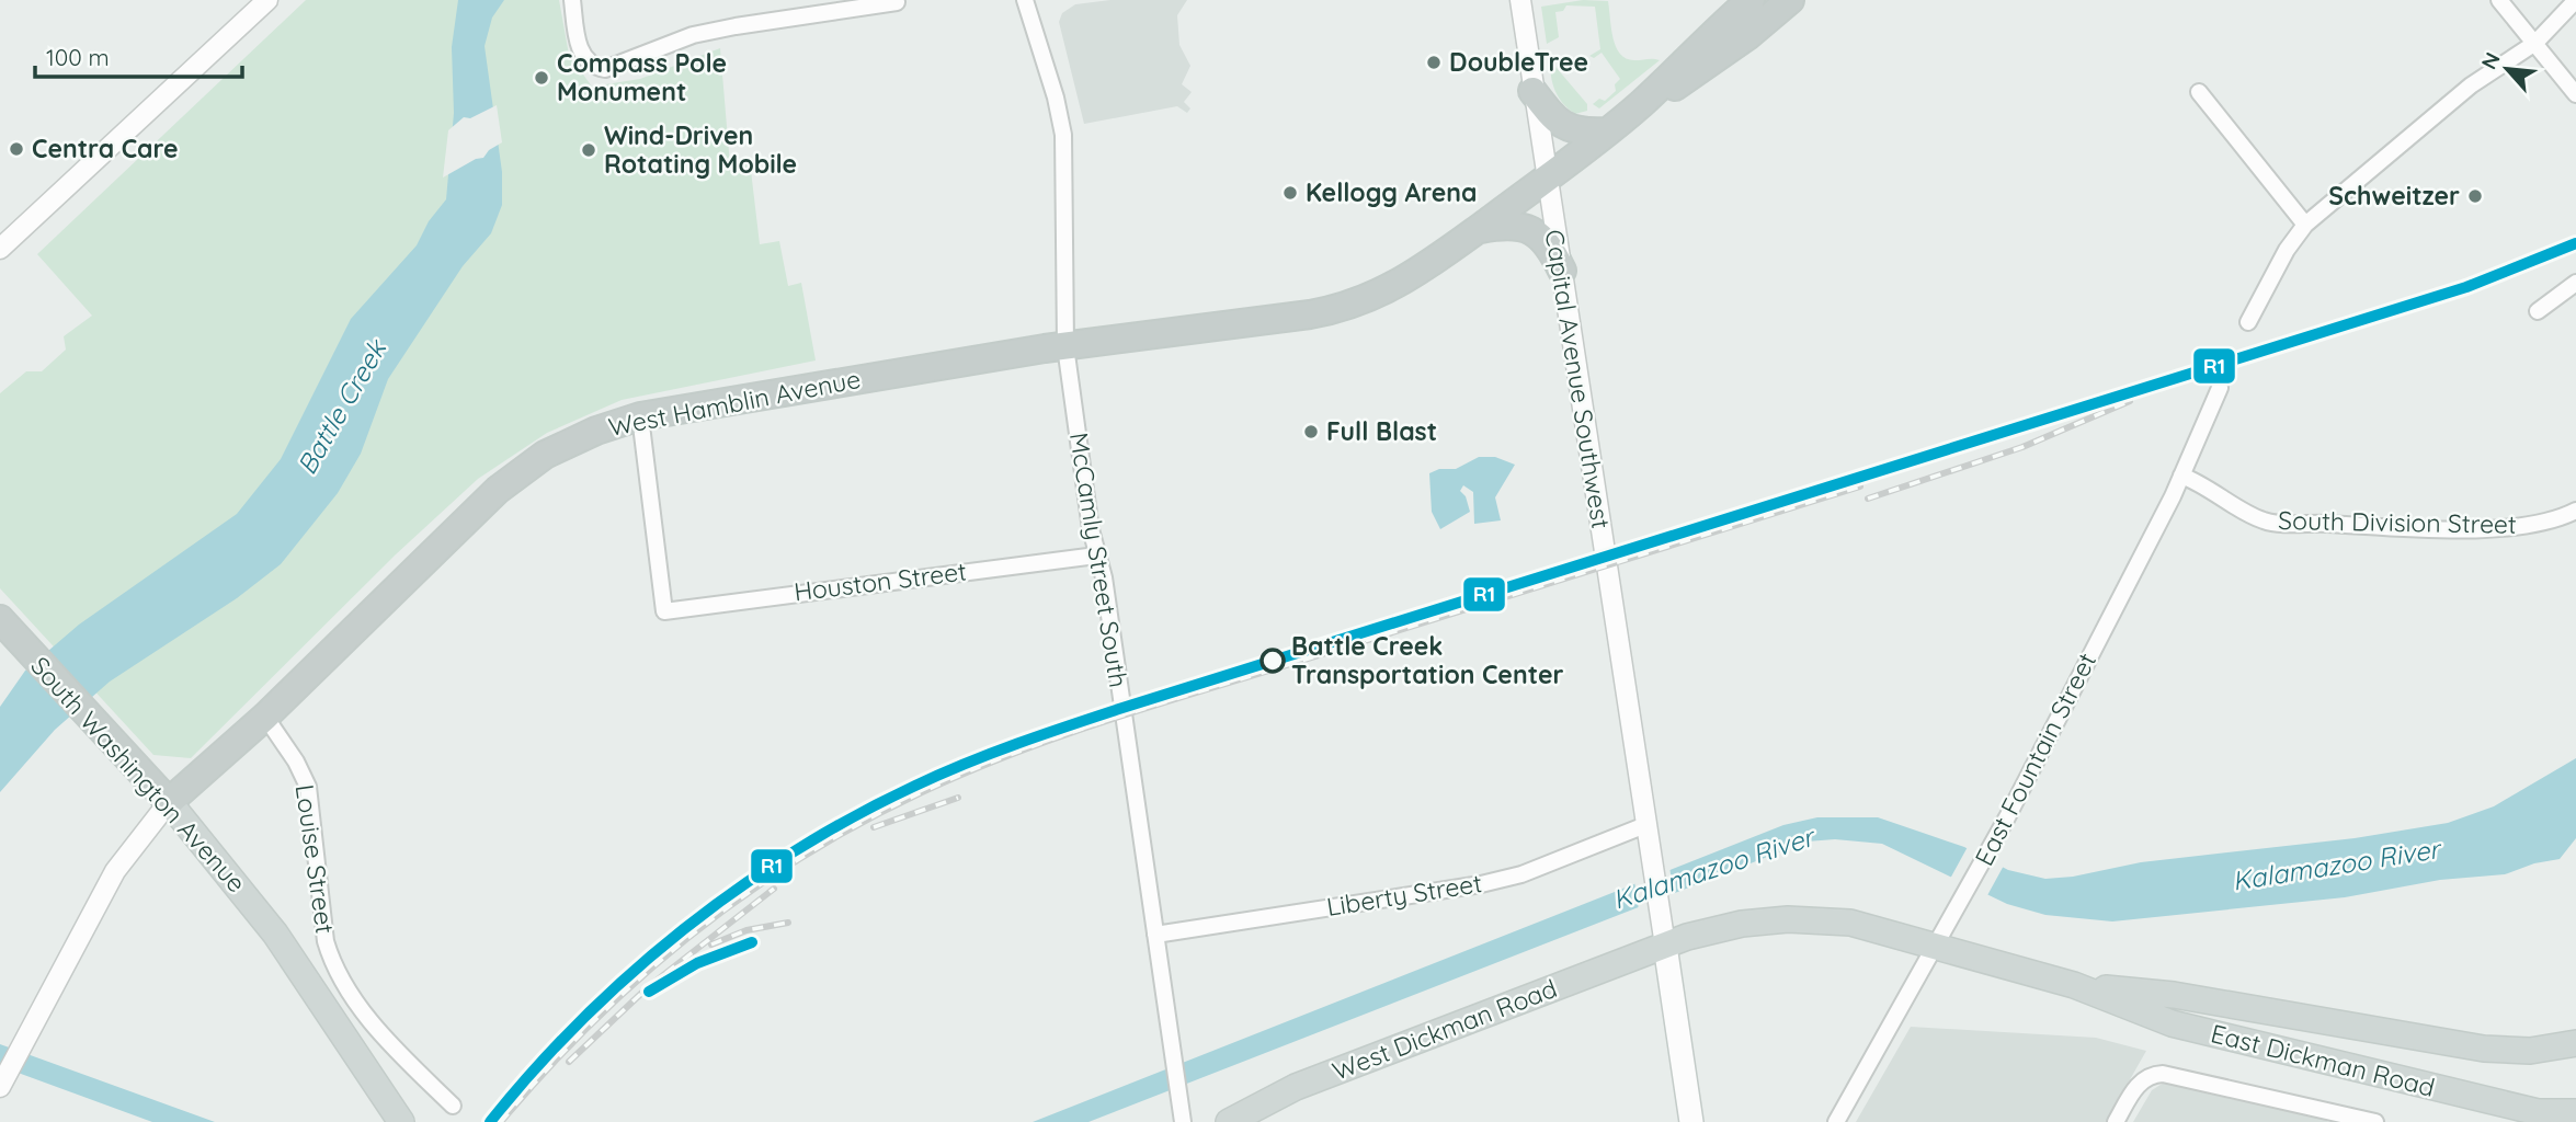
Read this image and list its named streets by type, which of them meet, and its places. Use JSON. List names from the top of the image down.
{
  "streets": {
    "highway": ["West Hamblin Avenue", "South Washington Avenue"],
    "main road": ["Capital Avenue Southwest", "West Dickman Road", "East Dickman Road"],
    "street": [
      "South Division Street",
      "McCamly Street South",
      "Houston Street",
      "East Fountain Street",
      "Louise Street",
      "Liberty Street"
    ]
  },
  "crossings": [
    ["Capital Avenue Southwest", "West Hamblin Avenue"],
    ["Capital Avenue Southwest", "Liberty Street"],
    ["Capital Avenue Southwest", "West Dickman Road"],
    ["Capital Avenue Southwest", "East Dickman Road"],
    ["West Hamblin Avenue", "McCamly Street South"],
    ["West Hamblin Avenue", "Houston Street"],
    ["West Hamblin Avenue", "South Washington Avenue"],
    ["West Hamblin Avenue", "Louise Street"],
    ["South Division Street", "East Fountain Street"],
    ["McCamly Street South", "Houston Street"],
    ["McCamly Street South", "Liberty Street"],
    ["East Fountain Street", "East Dickman Road"],
    ["West Dickman Road", "East Dickman Road"]
  ],
  "water": ["Battle Creek", "Kalamazoo River"],
  "places": [
    "DoubleTree",
    "Compass Pole Monument",
    "Centra Care",
    "Wind-Driven Rotating Mobile",
    "Kellogg Arena",
    "Schweitzer",
    "Full Blast",
    "Battle Creek Transportation Center"
  ],
  "lines": ["transit line R1"],
  "scale_bar": "100 m",
  "north": "top left"
}
